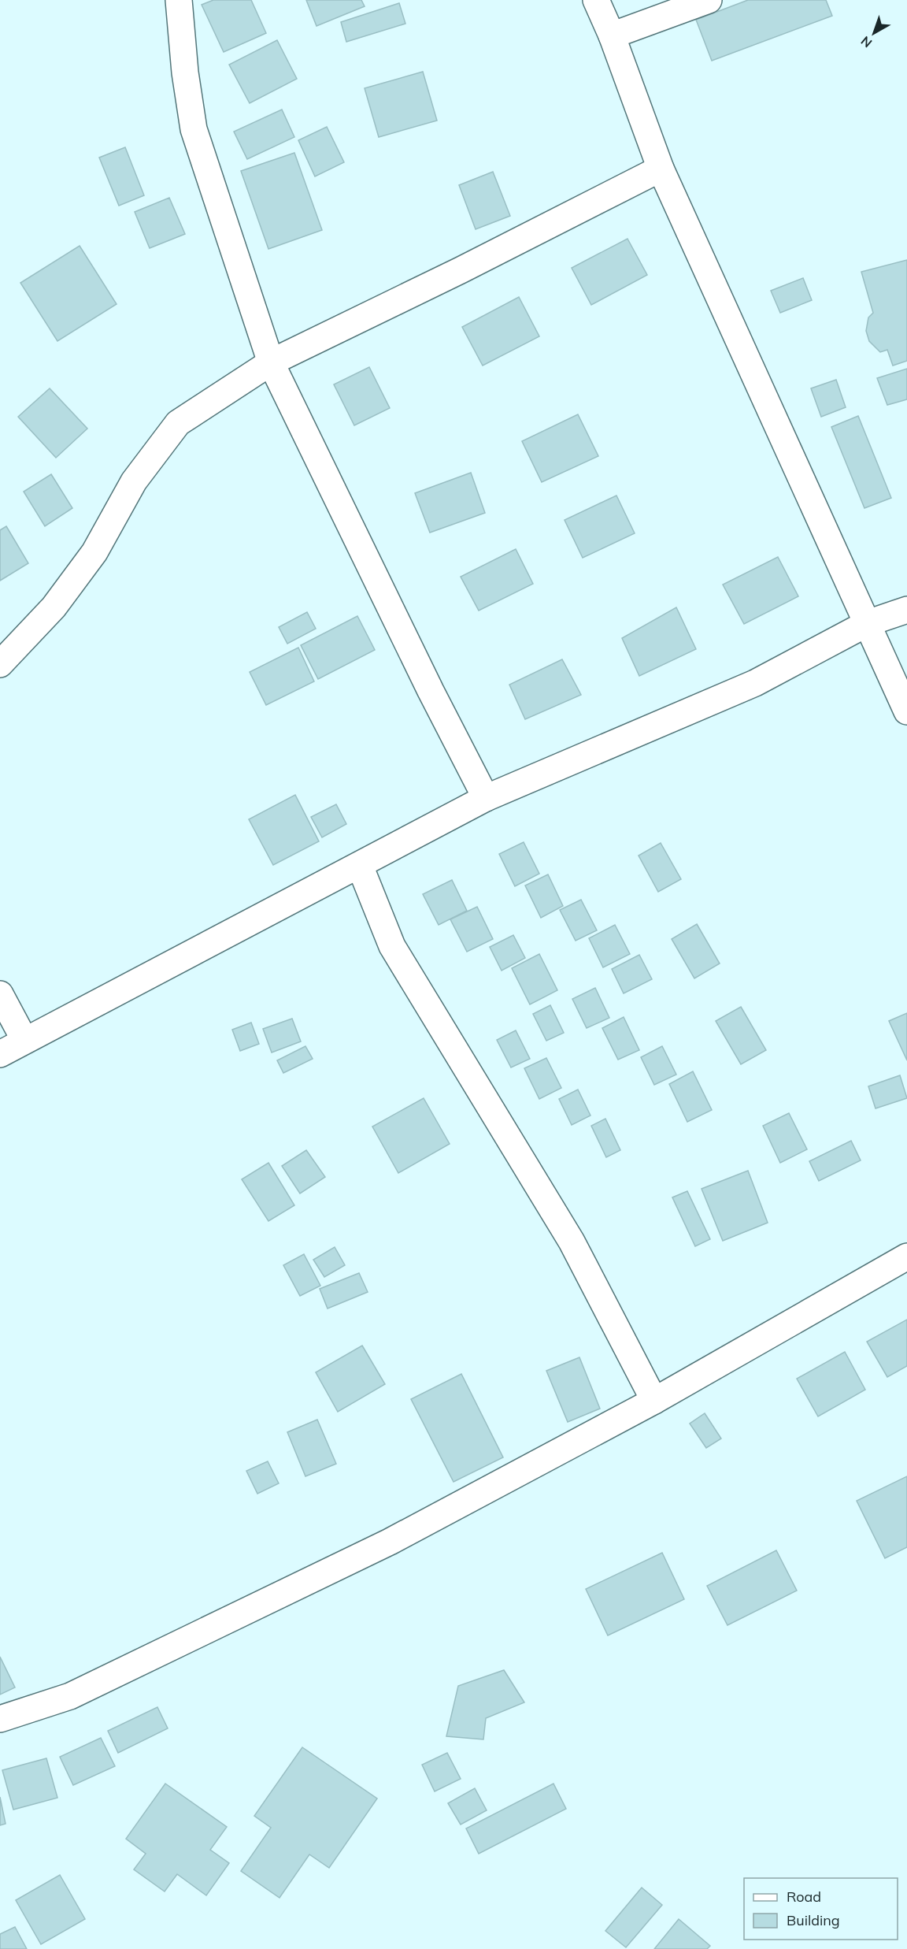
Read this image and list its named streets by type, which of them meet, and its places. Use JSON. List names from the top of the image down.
{
  "legend": ["Road", "Building"],
  "north": "bottom left"
}
